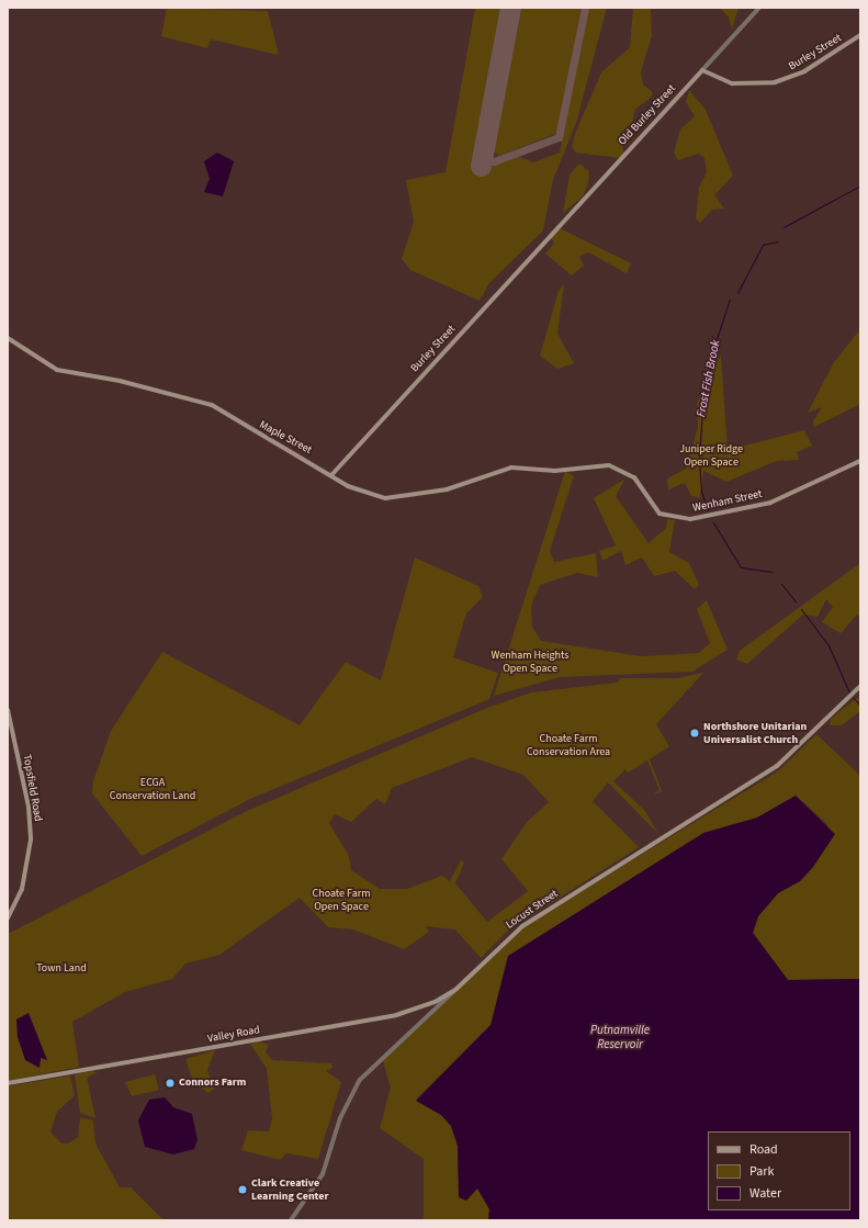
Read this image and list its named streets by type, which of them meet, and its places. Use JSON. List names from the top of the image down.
{
  "streets": {
    "main road": [
      "Burley Street",
      "Old Burley Street",
      "Maple Street",
      "Wenham Street",
      "Topsfield Road",
      "Locust Street",
      "Valley Road"
    ]
  },
  "crossings": [
    ["Burley Street", "Old Burley Street"],
    ["Burley Street", "Maple Street"],
    ["Maple Street", "Wenham Street"],
    ["Locust Street", "Valley Road"]
  ],
  "water": ["Frost Fish Brook", "Putnamville Reservoir"],
  "parks": [
    "Juniper Ridge Open Space",
    "Wenham Heights Open Space",
    "Choate Farm Conservation Area",
    "ECGA Conservation Land",
    "Choate Farm Open Space",
    "Town Land"
  ],
  "places": ["Northshore Unitarian Universalist Church", "Connors Farm", "Clark Creative Learning Center"],
  "legend": ["Road", "Park", "Water"]
}
